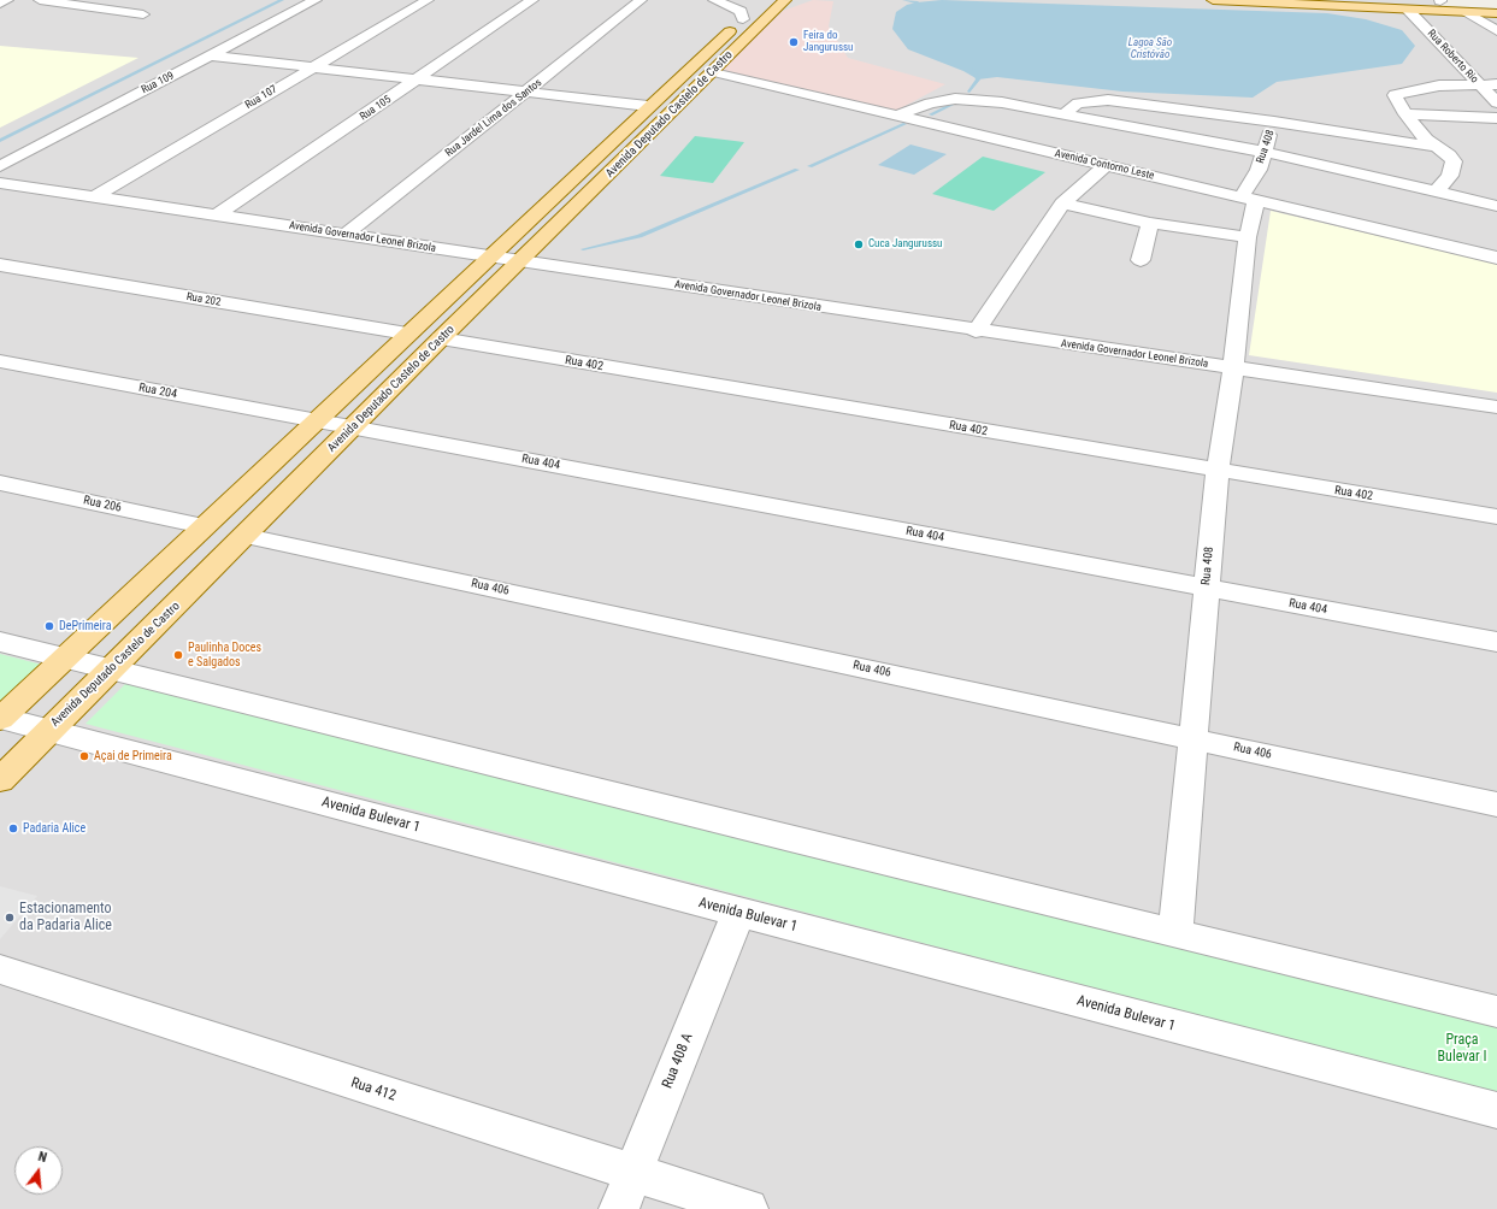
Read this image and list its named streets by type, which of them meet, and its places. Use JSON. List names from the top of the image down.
{
  "streets": {
    "main road": ["Avenida Deputado Castelo de Castro"],
    "street": [
      "Rua Roberto Rio",
      "Rua 109",
      "Rua 107",
      "Rua 105",
      "Rua Jardel Lima dos Santos",
      "Rua 408",
      "Avenida Contorno Leste",
      "Avenida Governador Leonel Brizola",
      "Rua 202",
      "Rua 402",
      "Rua 204",
      "Rua 404",
      "Rua 206",
      "Rua 406",
      "Avenida Bulevar 1",
      "Rua 408 A",
      "Rua 412"
    ]
  },
  "crossings": [
    ["Rua 107", "Avenida Governador Leonel Brizola"],
    ["Rua 105", "Avenida Governador Leonel Brizola"],
    ["Avenida Deputado Castelo de Castro", "Avenida Contorno Leste"],
    ["Avenida Deputado Castelo de Castro", "Avenida Governador Leonel Brizola"],
    ["Avenida Deputado Castelo de Castro", "Rua 202"],
    ["Avenida Deputado Castelo de Castro", "Rua 402"],
    ["Avenida Deputado Castelo de Castro", "Rua 204"],
    ["Avenida Deputado Castelo de Castro", "Rua 404"],
    ["Avenida Deputado Castelo de Castro", "Rua 206"],
    ["Avenida Deputado Castelo de Castro", "Rua 406"],
    ["Avenida Deputado Castelo de Castro", "Avenida Bulevar 1"],
    ["Rua Jardel Lima dos Santos", "Avenida Governador Leonel Brizola"],
    ["Rua 408", "Avenida Contorno Leste"],
    ["Rua 408", "Avenida Governador Leonel Brizola"],
    ["Rua 408", "Rua 402"],
    ["Rua 408", "Rua 404"],
    ["Rua 408", "Rua 406"],
    ["Rua 204", "Rua 404"],
    ["Avenida Bulevar 1", "Rua 408 A"],
    ["Rua 408 A", "Rua 412"]
  ],
  "water": ["Lagoa São Cristóvão"],
  "parks": ["Praça Bulevar I"],
  "places": [
    "Feira do Jangurussu",
    "Cuca Jangurussu",
    "DePrimeira",
    "Paulinha Doces e Salgados",
    "Açai de Primeira",
    "Padaria Alice",
    "Estacionamento da Padaria Alice"
  ],
  "north": "top"
}
